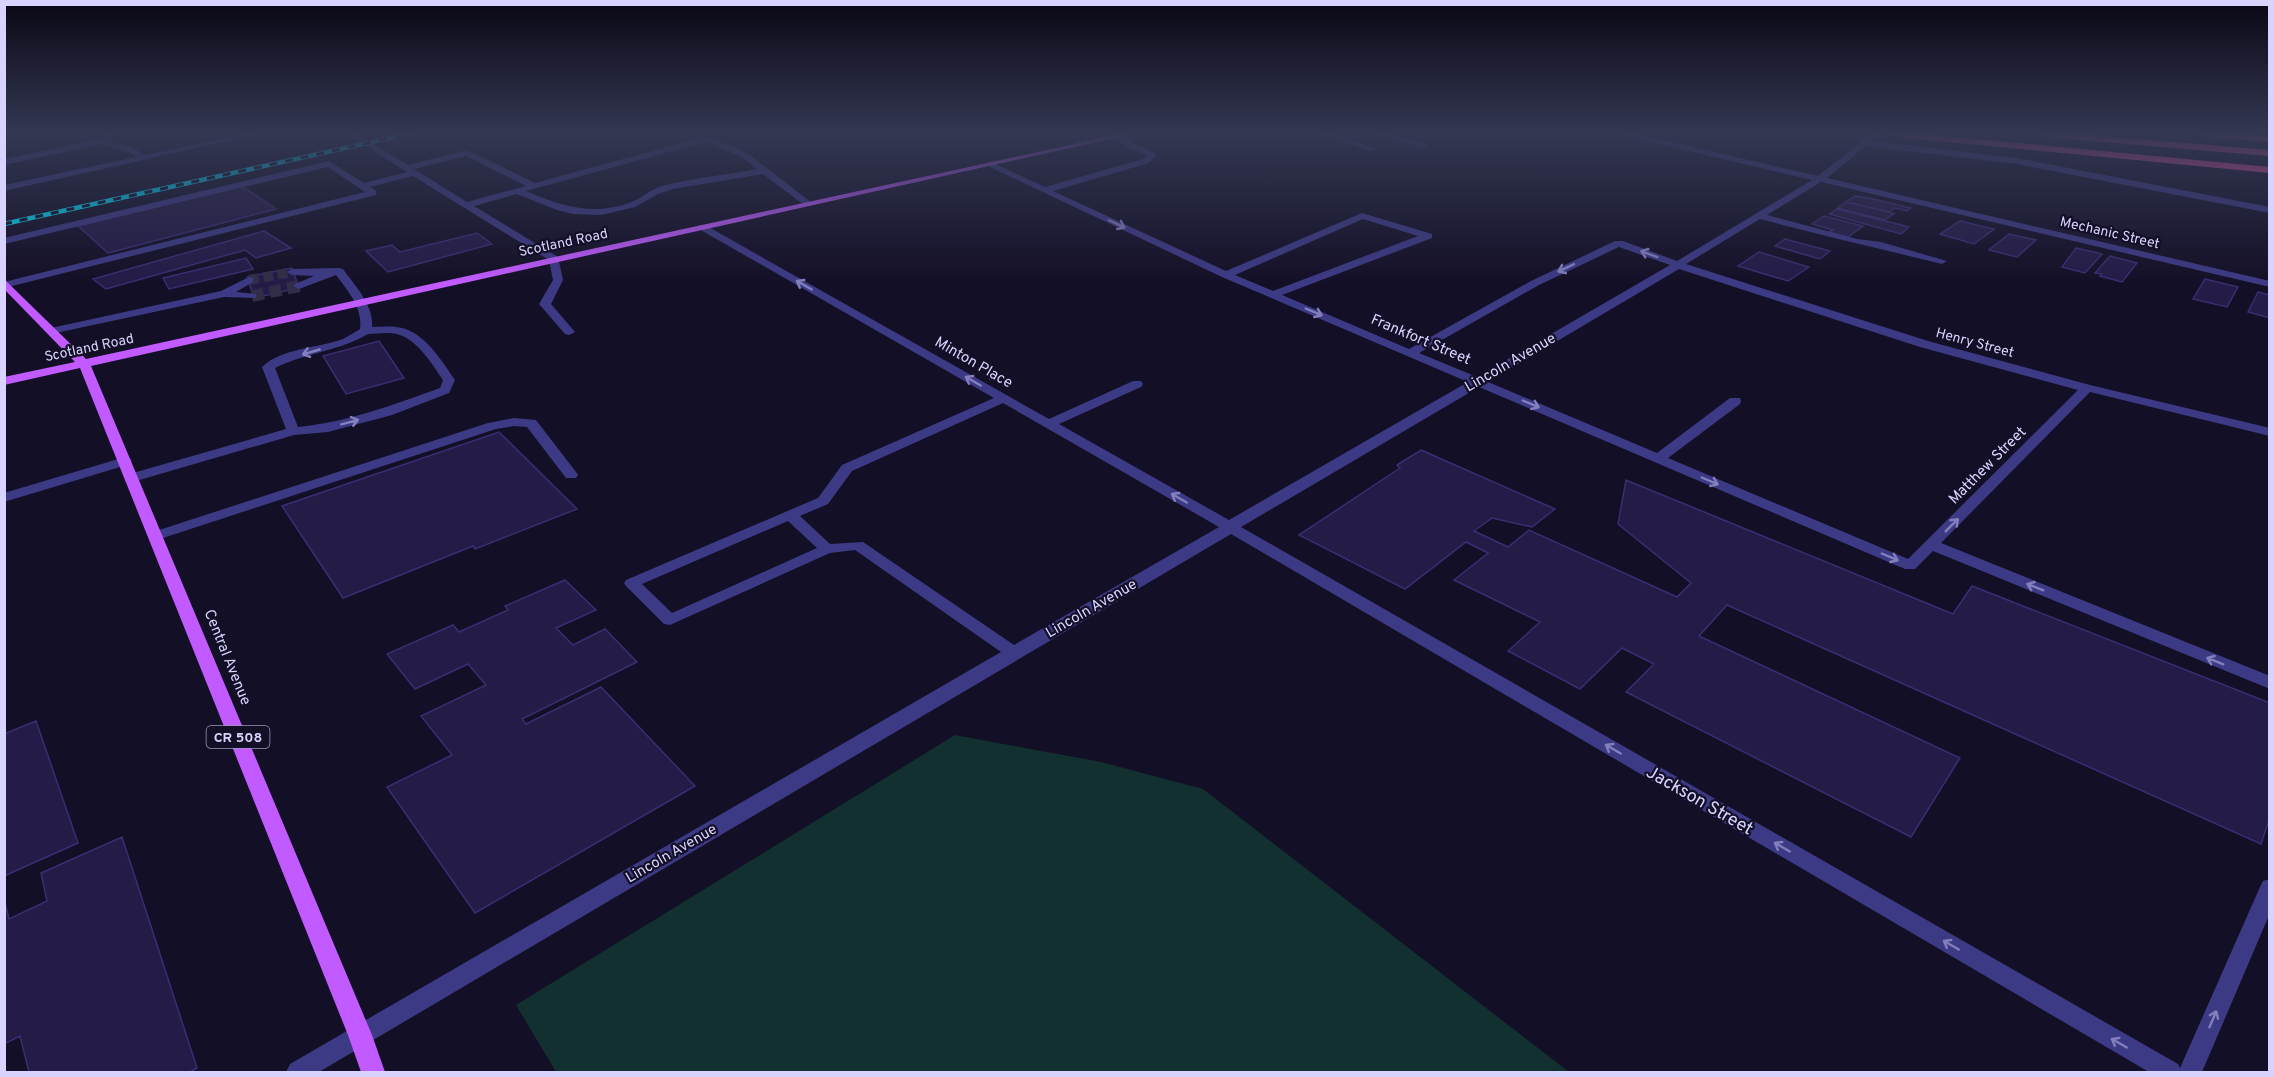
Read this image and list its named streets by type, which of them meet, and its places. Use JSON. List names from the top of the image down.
{
  "streets": {
    "main road": ["Scotland Road", "Central Avenue", "CR 508"],
    "street": [
      "Mechanic Street",
      "Frankfort Street",
      "Henry Street",
      "Minton Place",
      "Lincoln Avenue",
      "Matthew Street",
      "Jackson Street"
    ]
  },
  "crossings": [
    ["Scotland Road", "Minton Place"],
    ["Scotland Road", "Central Avenue"],
    ["Frankfort Street", "Henry Street"],
    ["Frankfort Street", "Lincoln Avenue"],
    ["Frankfort Street", "Matthew Street"],
    ["Henry Street", "Lincoln Avenue"],
    ["Henry Street", "Matthew Street"],
    ["Minton Place", "Lincoln Avenue"],
    ["Minton Place", "Jackson Street"],
    ["Lincoln Avenue", "Central Avenue"],
    ["Lincoln Avenue", "Jackson Street"]
  ],
  "one_way": [
    "Frankfort Street",
    "Minton Place",
    "Matthew Street",
    "Jackson Street"
  ]
}
